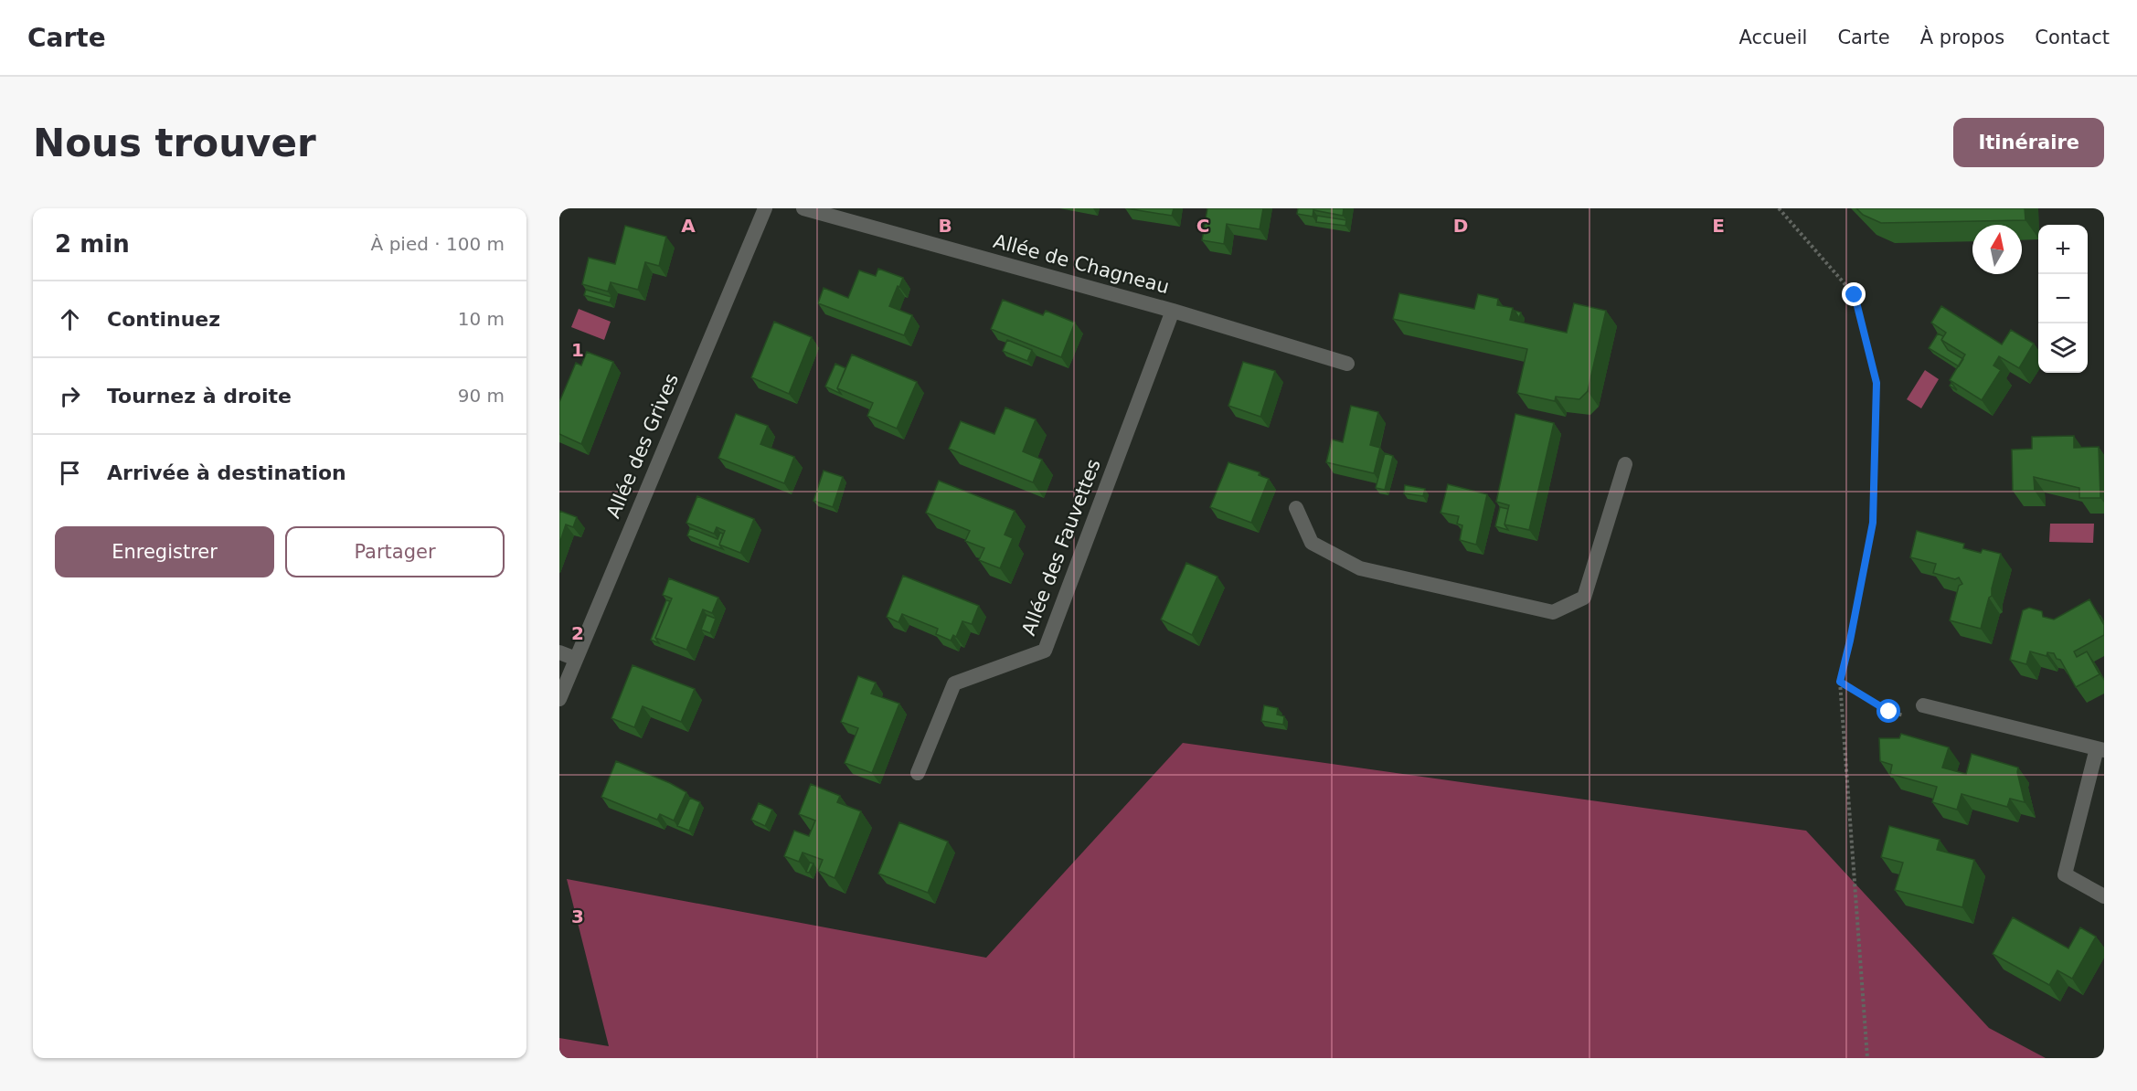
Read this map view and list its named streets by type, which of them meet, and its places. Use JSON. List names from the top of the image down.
{
  "streets": {
    "street": ["Allée de Chagneau", "Allée des Grives", "Allée des Fauvettes"]
  },
  "crossings": [
    ["Allée de Chagneau", "Allée des Fauvettes"]
  ],
  "north": "top",
  "page": {
    "header": "Carte",
    "nav": [
      "Accueil",
      "Carte",
      "À propos",
      "Contact"
    ],
    "buttons": [
      "Itinéraire",
      ["Enregistrer", "Partager"]
    ],
    "title": "Nous trouver",
    "heading": ["2 min", "À pied · 100 m"],
    "map_buttons": ["+", "−"],
    "list": [
      ["Continuez", "10 m"],
      ["Tournez à droite", "90 m"],
      "Arrivée à destination"
    ]
  },
  "grid": {
    "columns": [
      "A",
      "B",
      "C",
      "D",
      "E"
    ],
    "rows": ["1", "2", "3"]
  }
}
